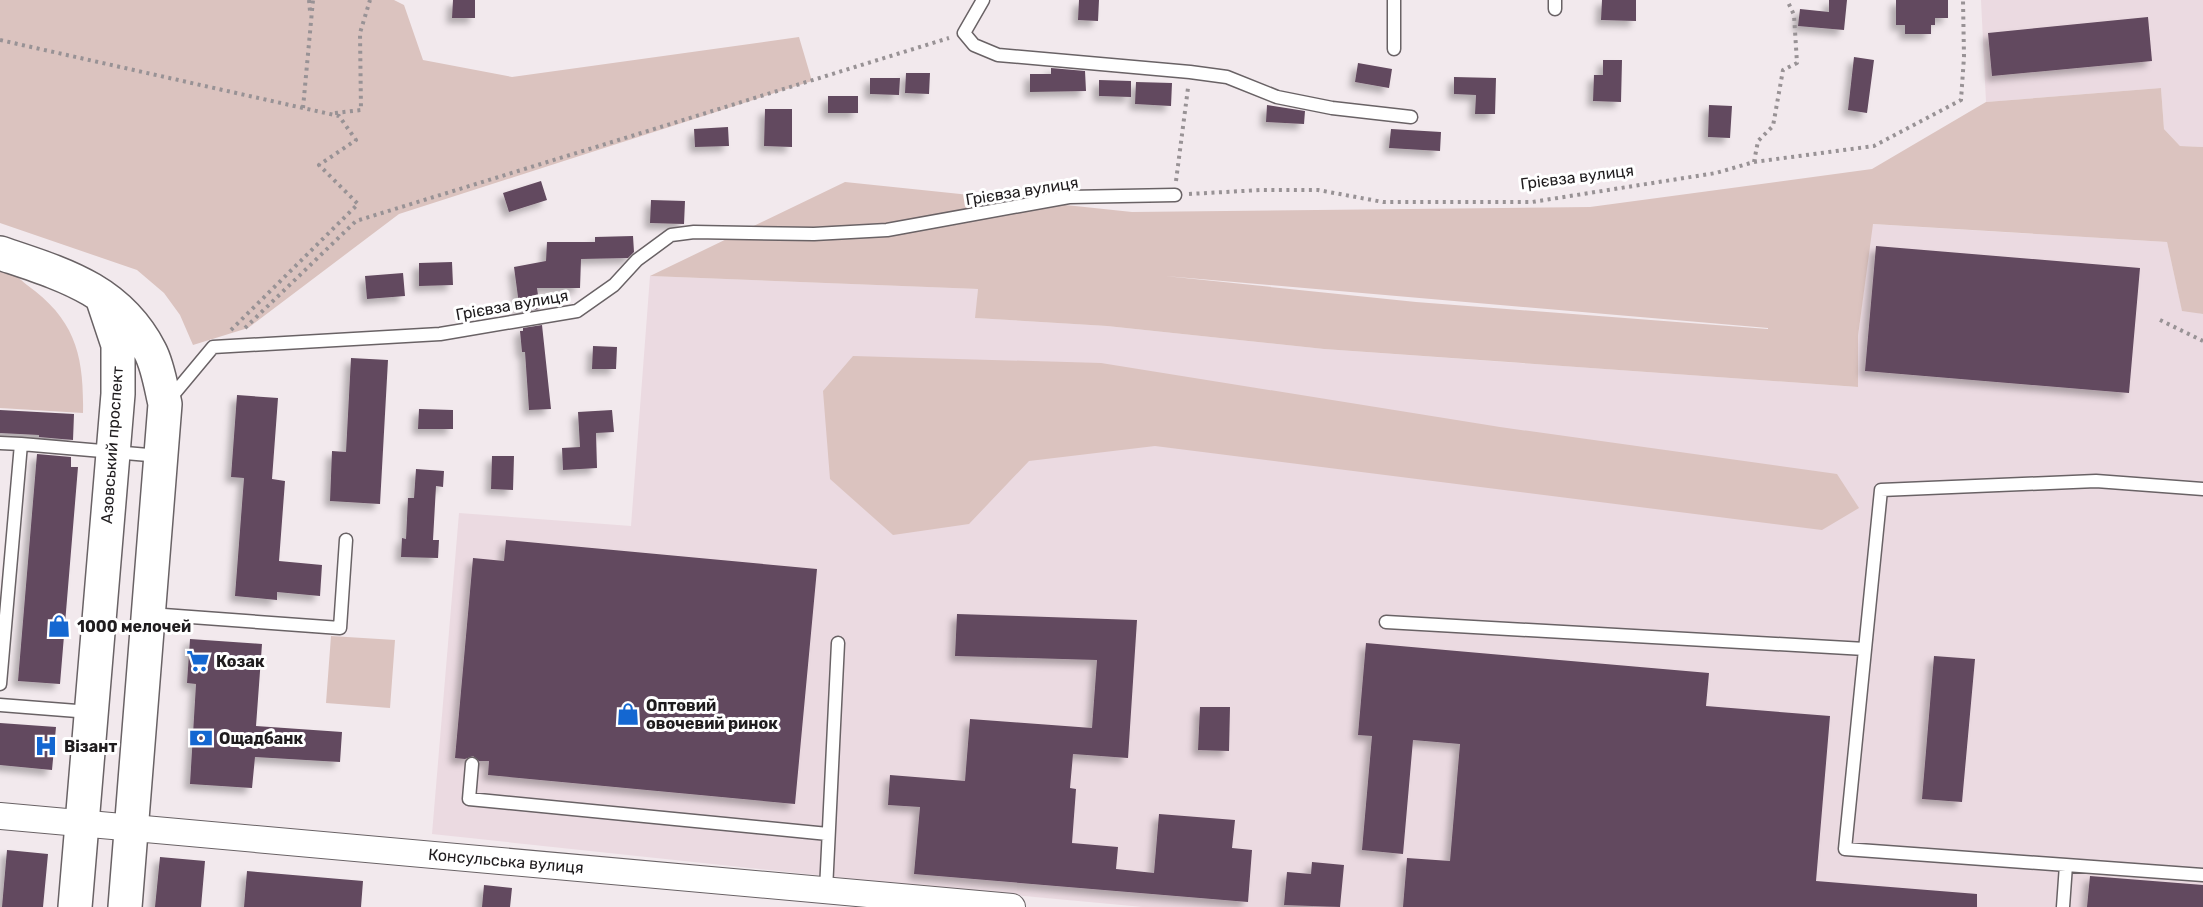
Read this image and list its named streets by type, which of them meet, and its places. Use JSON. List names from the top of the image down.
{
  "streets": {
    "main road": ["Азовський проспект"],
    "street": ["Консульська вулиця"],
    "lane": ["Грієвза вулиця"]
  },
  "crossings": [
    ["Азовський проспект", "Консульська вулиця"]
  ],
  "places": {
    "shop": ["1000 мелочей", "Оптовий овочевий ринок"],
    "supermarket": ["Козак"],
    "bank": ["Ощадбанк"],
    "hospital": ["Візант"]
  }
}
